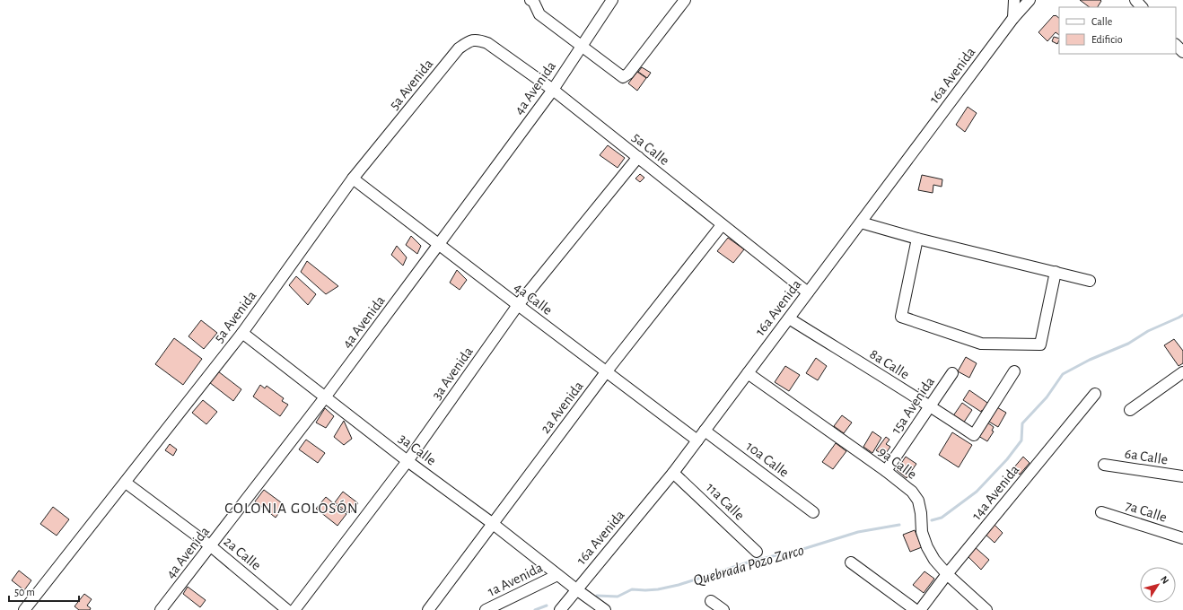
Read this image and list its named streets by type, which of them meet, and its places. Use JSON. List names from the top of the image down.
{
  "streets": {
    "street": [
      "16a Avenida",
      "5a Avenida",
      "4a Avenida",
      "5a Calle",
      "4a Calle",
      "8a Calle",
      "3a Avenida",
      "15a Avenida",
      "2a Avenida",
      "3a Calle",
      "6a Calle",
      "10a Calle",
      "9a Calle",
      "14a Avenida",
      "11a Calle",
      "7a Calle",
      "2a Calle",
      "1a Avenida"
    ]
  },
  "crossings": [
    ["16a Avenida", "5a Calle"],
    ["16a Avenida", "4a Calle"],
    ["16a Avenida", "8a Calle"],
    ["16a Avenida", "3a Calle"],
    ["16a Avenida", "10a Calle"],
    ["16a Avenida", "9a Calle"],
    ["16a Avenida", "11a Calle"],
    ["5a Avenida", "5a Calle"],
    ["5a Avenida", "4a Calle"],
    ["5a Avenida", "3a Calle"],
    ["5a Avenida", "2a Calle"],
    ["4a Avenida", "5a Calle"],
    ["4a Avenida", "4a Calle"],
    ["4a Avenida", "3a Calle"],
    ["4a Avenida", "2a Calle"],
    ["5a Calle", "3a Avenida"],
    ["5a Calle", "2a Avenida"],
    ["4a Calle", "3a Avenida"],
    ["4a Calle", "2a Avenida"],
    ["8a Calle", "15a Avenida"],
    ["3a Avenida", "3a Calle"],
    ["15a Avenida", "9a Calle"],
    ["2a Avenida", "3a Calle"],
    ["3a Calle", "1a Avenida"],
    ["9a Calle", "14a Avenida"]
  ],
  "districts": ["COLONIA GOLOSÓN"],
  "water": ["Quebrada Pozo Zarco"],
  "legend": ["Calle", "Edificio"],
  "scale_bar": "50 m",
  "north": "top right"
}
